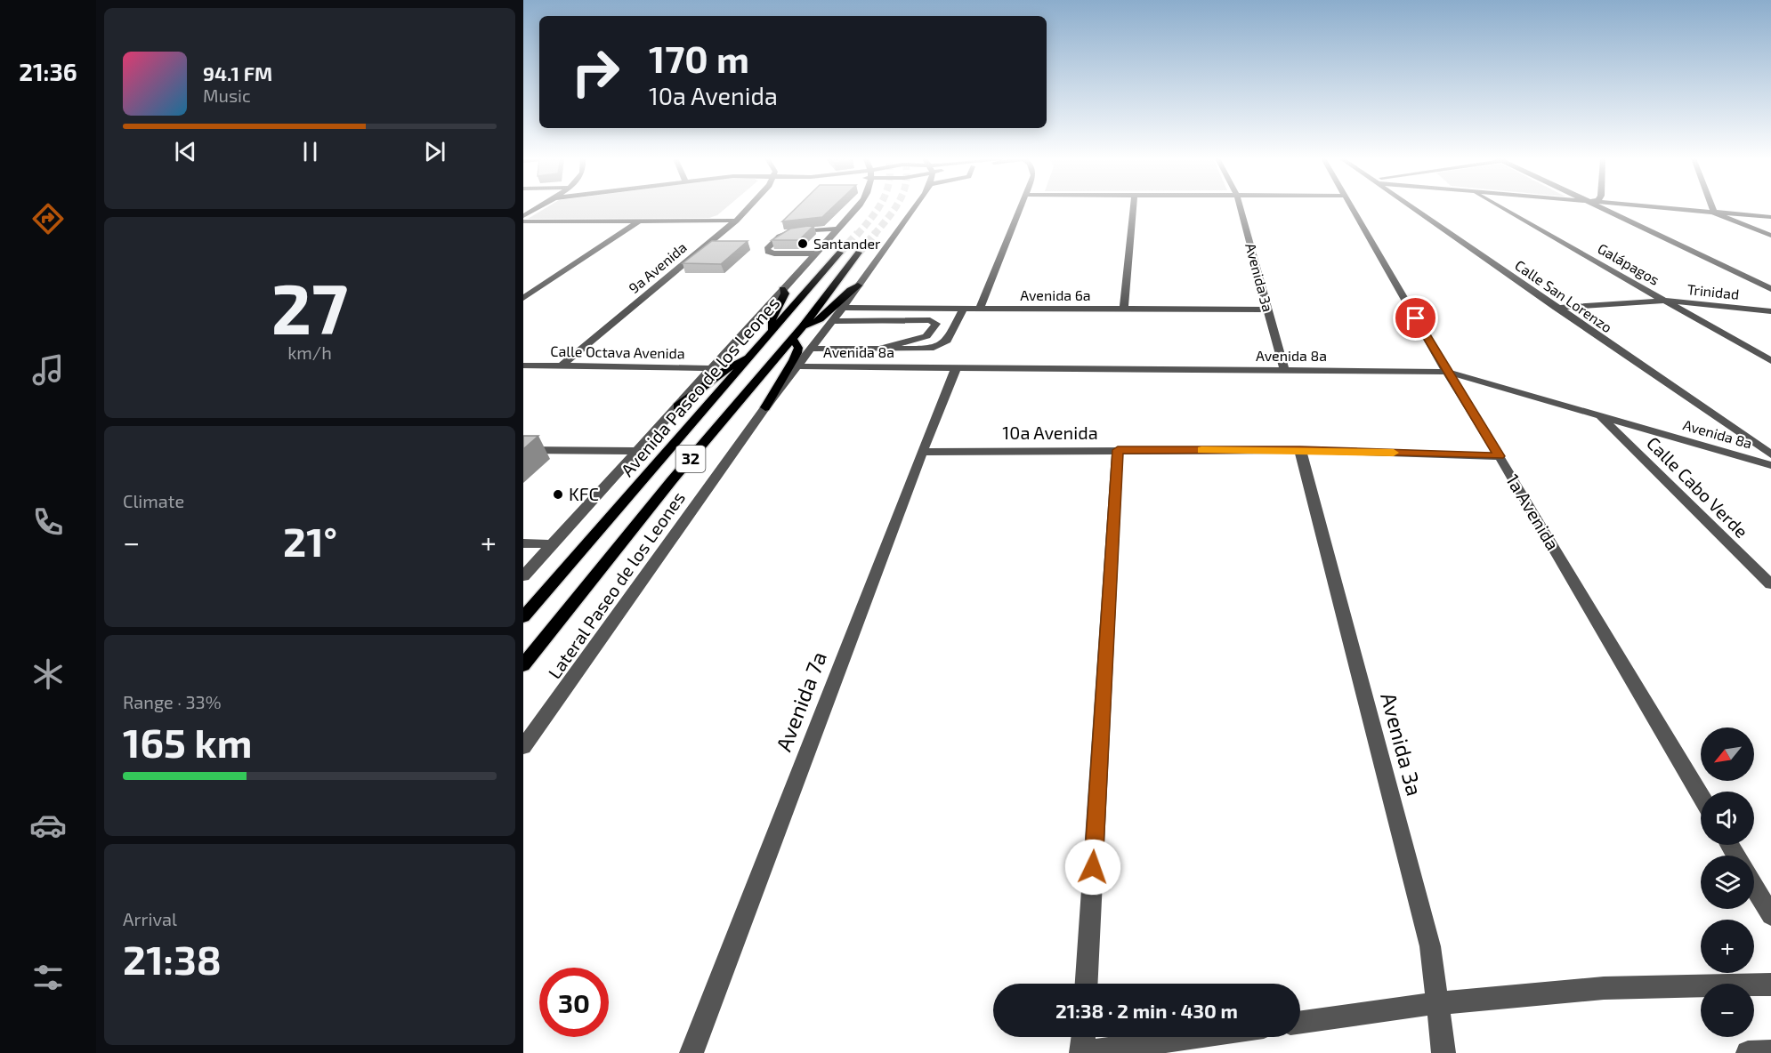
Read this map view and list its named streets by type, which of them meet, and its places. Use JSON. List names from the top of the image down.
{
  "streets": {
    "main road": ["Avenida Paseo de los Leones", "32"],
    "street": [
      "Galápagos",
      "9a Avenida",
      "Avenida 3a",
      "Trinidad",
      "Avenida 6a",
      "Calle San Lorenzo",
      "Calle Octava Avenida",
      "Avenida 8a",
      "10a Avenida",
      "Calle Cabo Verde",
      "1a Avenida",
      "Lateral Paseo de los Leones",
      "Avenida 7a"
    ]
  },
  "crossings": [
    ["Galápagos", "Trinidad"],
    ["9a Avenida", "Calle Octava Avenida"],
    ["Avenida 3a", "Avenida 6a"],
    ["Avenida 3a", "Avenida 8a"],
    ["Avenida 3a", "10a Avenida"],
    ["Trinidad", "Calle San Lorenzo"],
    ["Avenida 6a", "Lateral Paseo de los Leones"],
    ["Avenida 8a", "Calle Cabo Verde"],
    ["Avenida 8a", "1a Avenida"],
    ["Avenida 8a", "Lateral Paseo de los Leones"],
    ["Avenida 8a", "Avenida 7a"],
    ["10a Avenida", "1a Avenida"],
    ["10a Avenida", "Avenida 7a"]
  ],
  "places": ["Santander", "KFC"],
  "north": "bottom left",
  "page": {
    "tabs": "21:36",
    "turn": ["170 m", "10a Avenida"],
    "song": ["94.1 FM", "Music"],
    "tile": [
      ["27", "km/h"],
      "Climate",
      ["Range · 33%", "165 km"],
      ["Arrival", "21:38"]
    ],
    "heat": ["−", "21°", "+"],
    "map_buttons": ["+", "−"],
    "limit": "30",
    "trip": "21:38 · 2 min · 430 m"
  }
}
